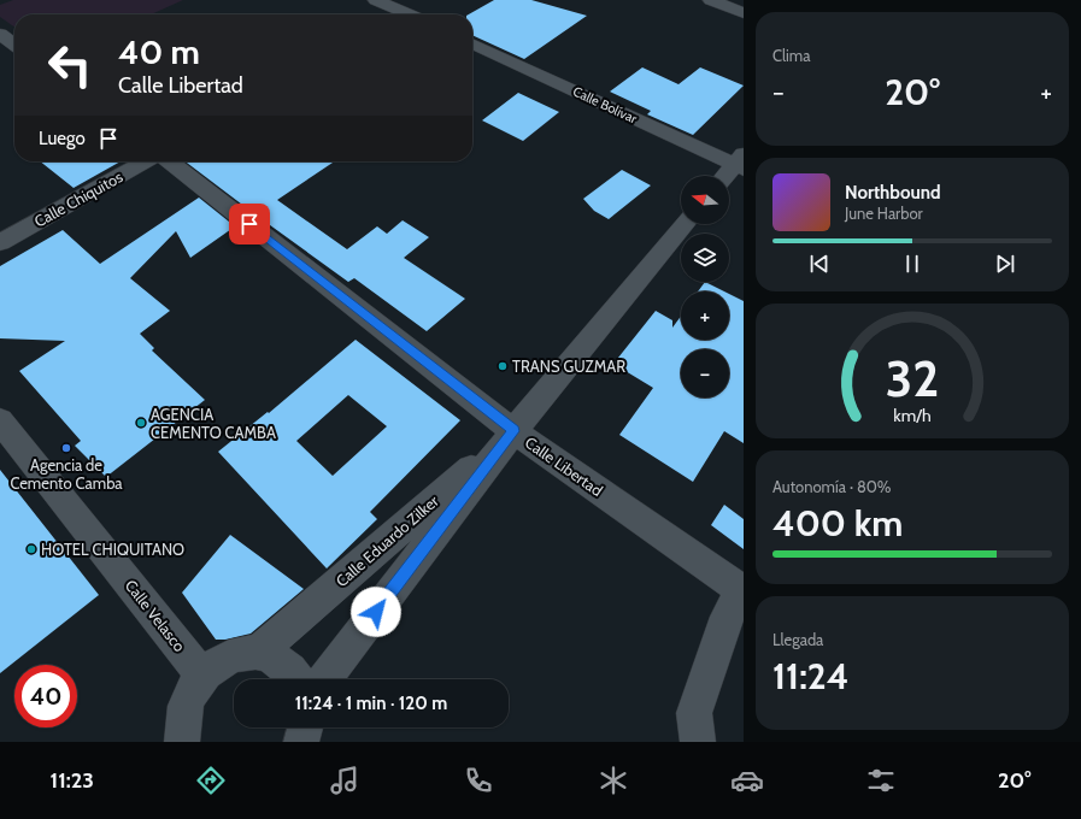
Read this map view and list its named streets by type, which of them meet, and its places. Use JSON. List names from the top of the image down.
{
  "streets": {
    "street": [
      "Calle Bolívar",
      "Calle Chiquitos",
      "Calle Libertad",
      "Calle Eduardo Zilker",
      "Calle Velasco"
    ]
  },
  "crossings": [
    ["Calle Libertad", "Calle Eduardo Zilker"]
  ],
  "places": [
    "TRANS GUZMAR",
    "AGENCIA CEMENTO CAMBA",
    "Agencia de Cemento Camba",
    "HOTEL CHIQUITANO"
  ],
  "north": "left",
  "page": {
    "tile": [
      "Clima",
      ["Autonomía · 80%", "400 km"],
      ["Llegada", "11:24"]
    ],
    "turn": ["40 m", "Calle Libertad"],
    "heat": ["−", "20°", "+"],
    "then": "Luego",
    "song": ["Northbound", "June Harbor"],
    "map_buttons": ["+", "−"],
    "limit": "40",
    "trip": "11:24 · 1 min · 120 m",
    "tabs": ["11:23", "20°"],
    "gauge": ["32", "km/h"]
  }
}
